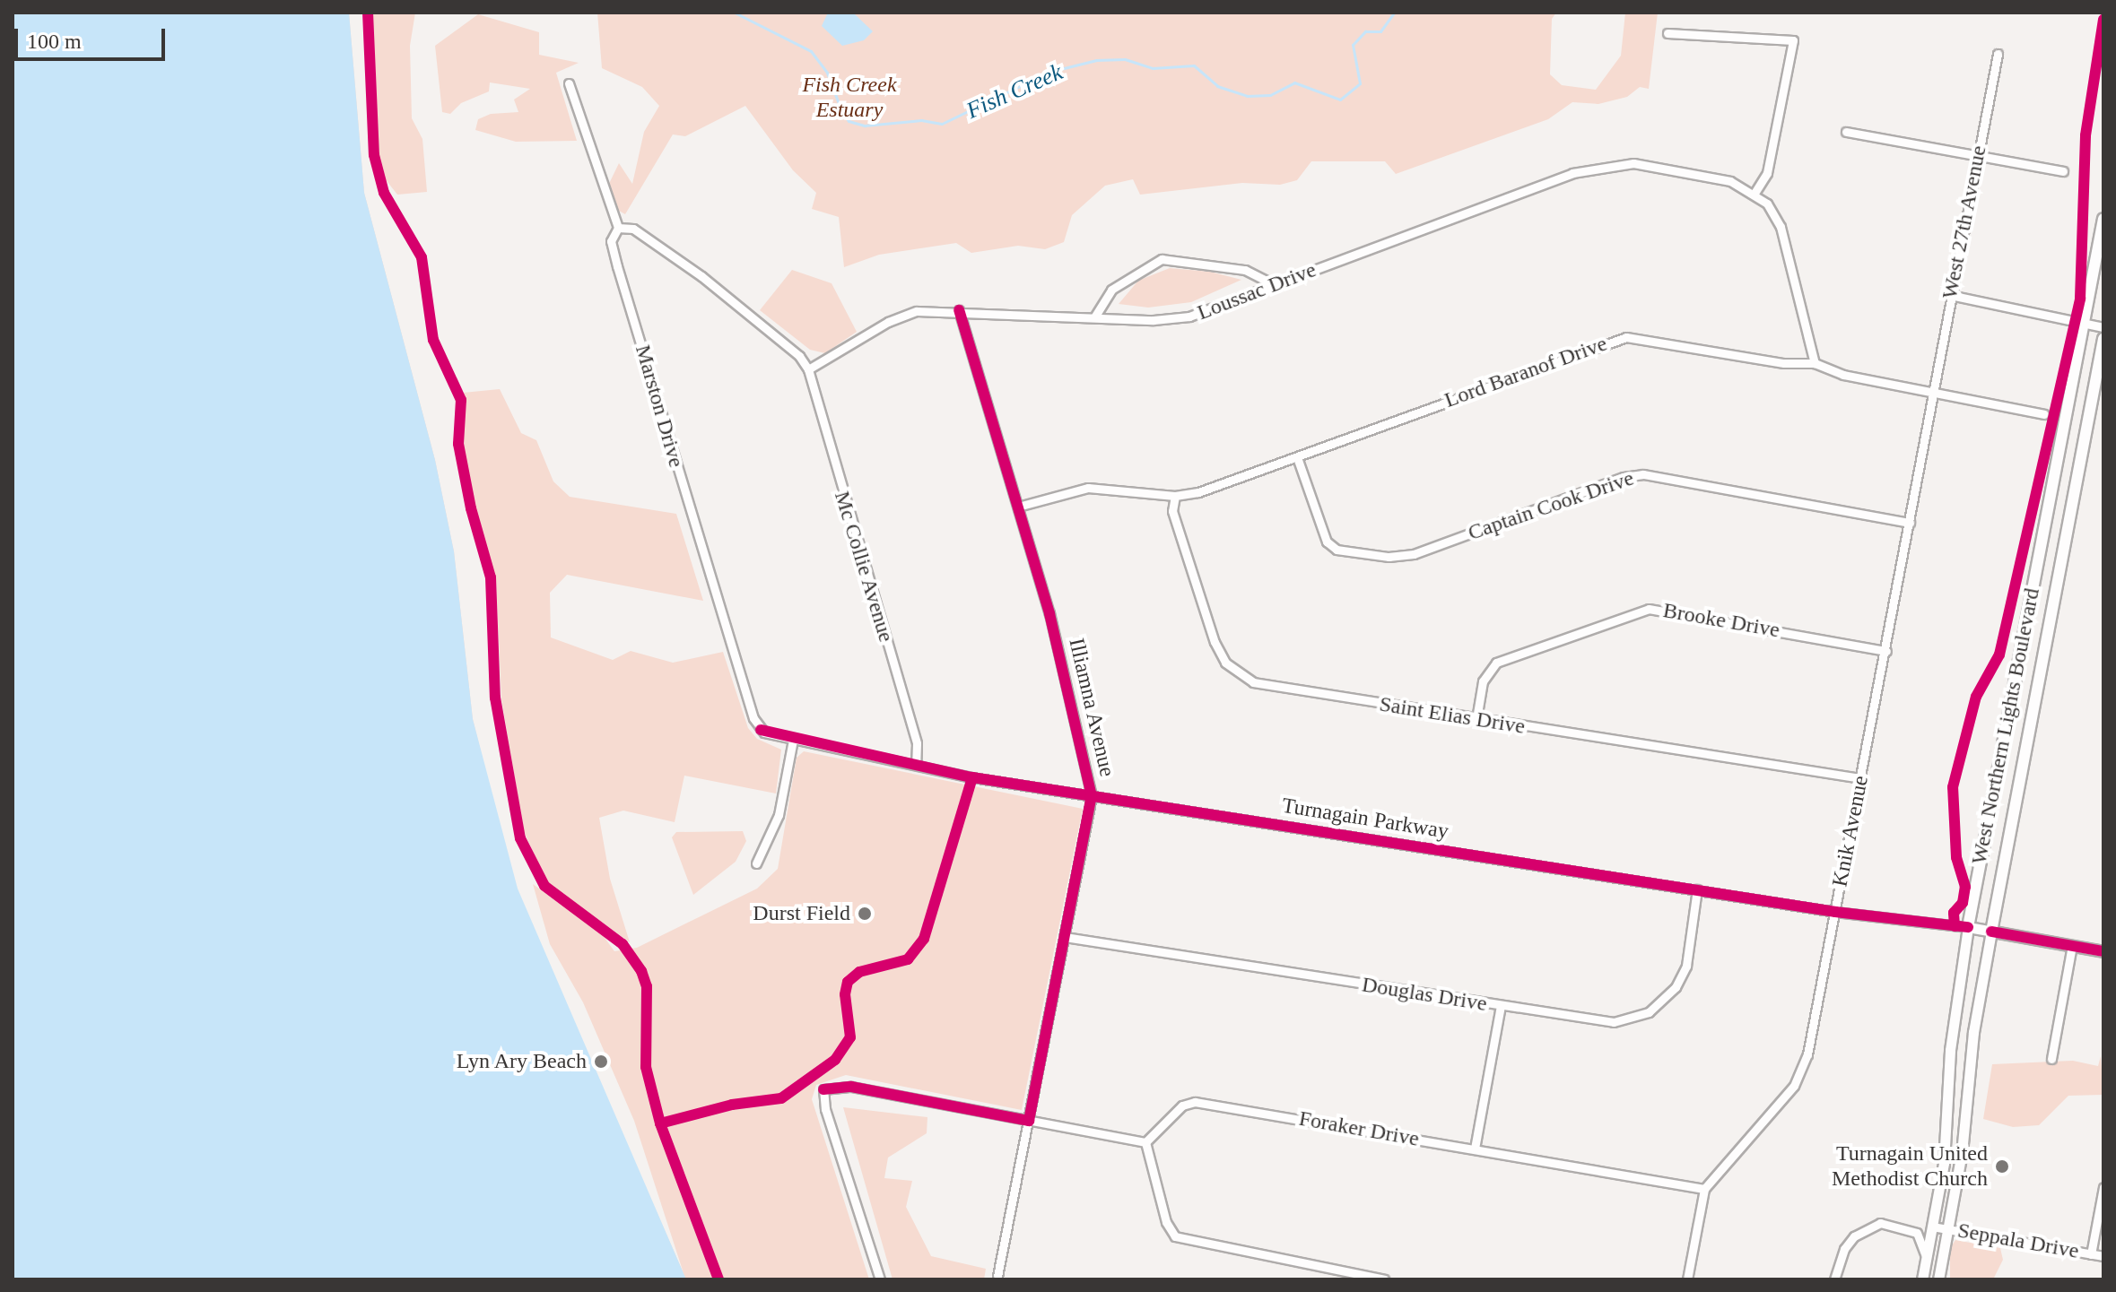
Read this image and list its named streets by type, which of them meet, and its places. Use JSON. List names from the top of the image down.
{
  "streets": {
    "main road": ["West Northern Lights Boulevard"],
    "street": [
      "West 27th Avenue",
      "Loussac Drive",
      "Lord Baranof Drive",
      "Marston Drive",
      "Captain Cook Drive",
      "Mc Collie Avenue",
      "Brooke Drive",
      "Illiamna Avenue",
      "Saint Elias Drive",
      "Turnagain Parkway",
      "Knik Avenue",
      "Douglas Drive",
      "Foraker Drive",
      "Seppala Drive"
    ]
  },
  "crossings": [
    ["West 27th Avenue", "Lord Baranof Drive"],
    ["West 27th Avenue", "Knik Avenue"],
    ["Loussac Drive", "Mc Collie Avenue"],
    ["Loussac Drive", "Illiamna Avenue"],
    ["Lord Baranof Drive", "Captain Cook Drive"],
    ["Lord Baranof Drive", "Illiamna Avenue"],
    ["Lord Baranof Drive", "Saint Elias Drive"],
    ["Lord Baranof Drive", "Knik Avenue"],
    ["Marston Drive", "Turnagain Parkway"],
    ["Captain Cook Drive", "Knik Avenue"],
    ["Mc Collie Avenue", "Turnagain Parkway"],
    ["Brooke Drive", "Saint Elias Drive"],
    ["Brooke Drive", "Knik Avenue"],
    ["Illiamna Avenue", "Turnagain Parkway"],
    ["Illiamna Avenue", "Douglas Drive"],
    ["Saint Elias Drive", "Knik Avenue"],
    ["West Northern Lights Boulevard", "Turnagain Parkway"],
    ["West Northern Lights Boulevard", "Seppala Drive"],
    ["Turnagain Parkway", "Knik Avenue"],
    ["Turnagain Parkway", "Douglas Drive"],
    ["Knik Avenue", "Foraker Drive"]
  ],
  "water": ["Fish Creek"],
  "parks": ["Fish Creek Estuary"],
  "places": ["Durst Field", "Lyn Ary Beach", "Turnagain United Methodist Church"],
  "scale_bar": "100 m"
}
